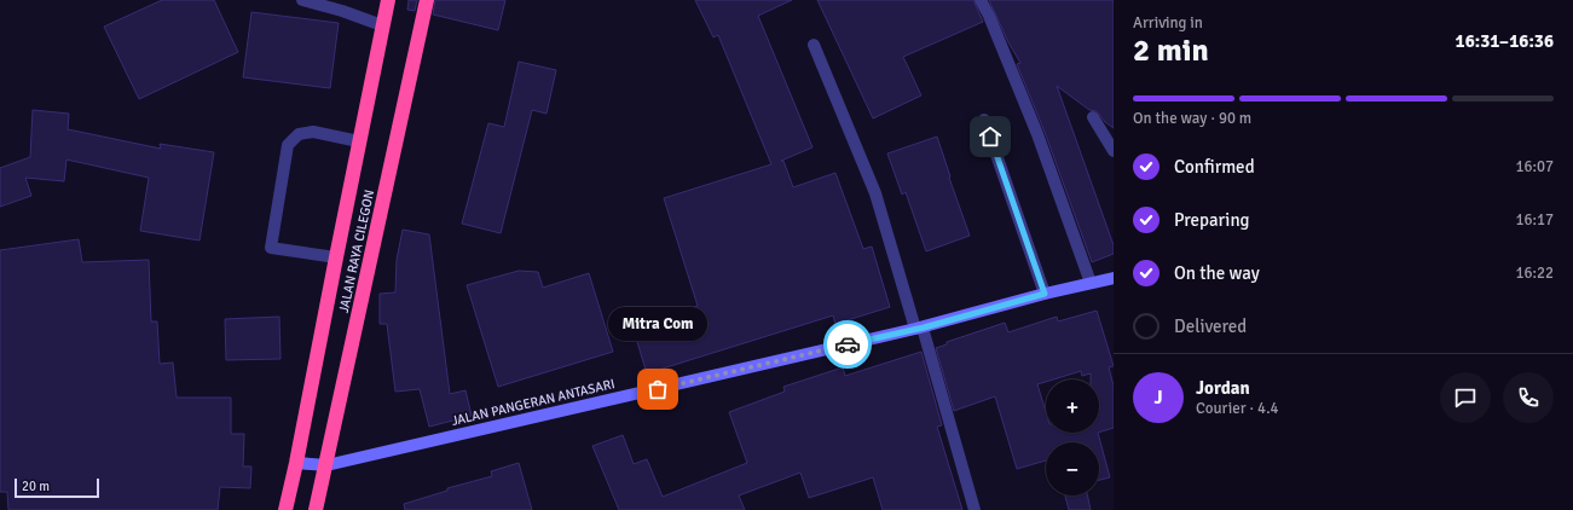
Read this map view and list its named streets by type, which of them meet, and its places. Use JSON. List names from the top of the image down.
{
  "streets": {
    "highway": ["JALAN RAYA CILEGON"],
    "street": ["JALAN PANGERAN ANTASARI"]
  },
  "crossings": [
    ["JALAN RAYA CILEGON", "JALAN PANGERAN ANTASARI"]
  ],
  "places": ["Mitra Com"],
  "scale_bar": "20 m",
  "page": {
    "heading": ["2 min", "Arriving in", "16:31–16:36"],
    "panel": ["Jordan", "Courier · 4.4"],
    "bar": "On the way · 90 m",
    "list": [
      ["Confirmed", "16:07"],
      ["Preparing", "16:17"],
      ["On the way", "16:22"],
      "Delivered"
    ],
    "bubble": "Mitra Com",
    "round": "J",
    "map_buttons": ["+", "−"],
    "scale": "20 m"
  }
}
